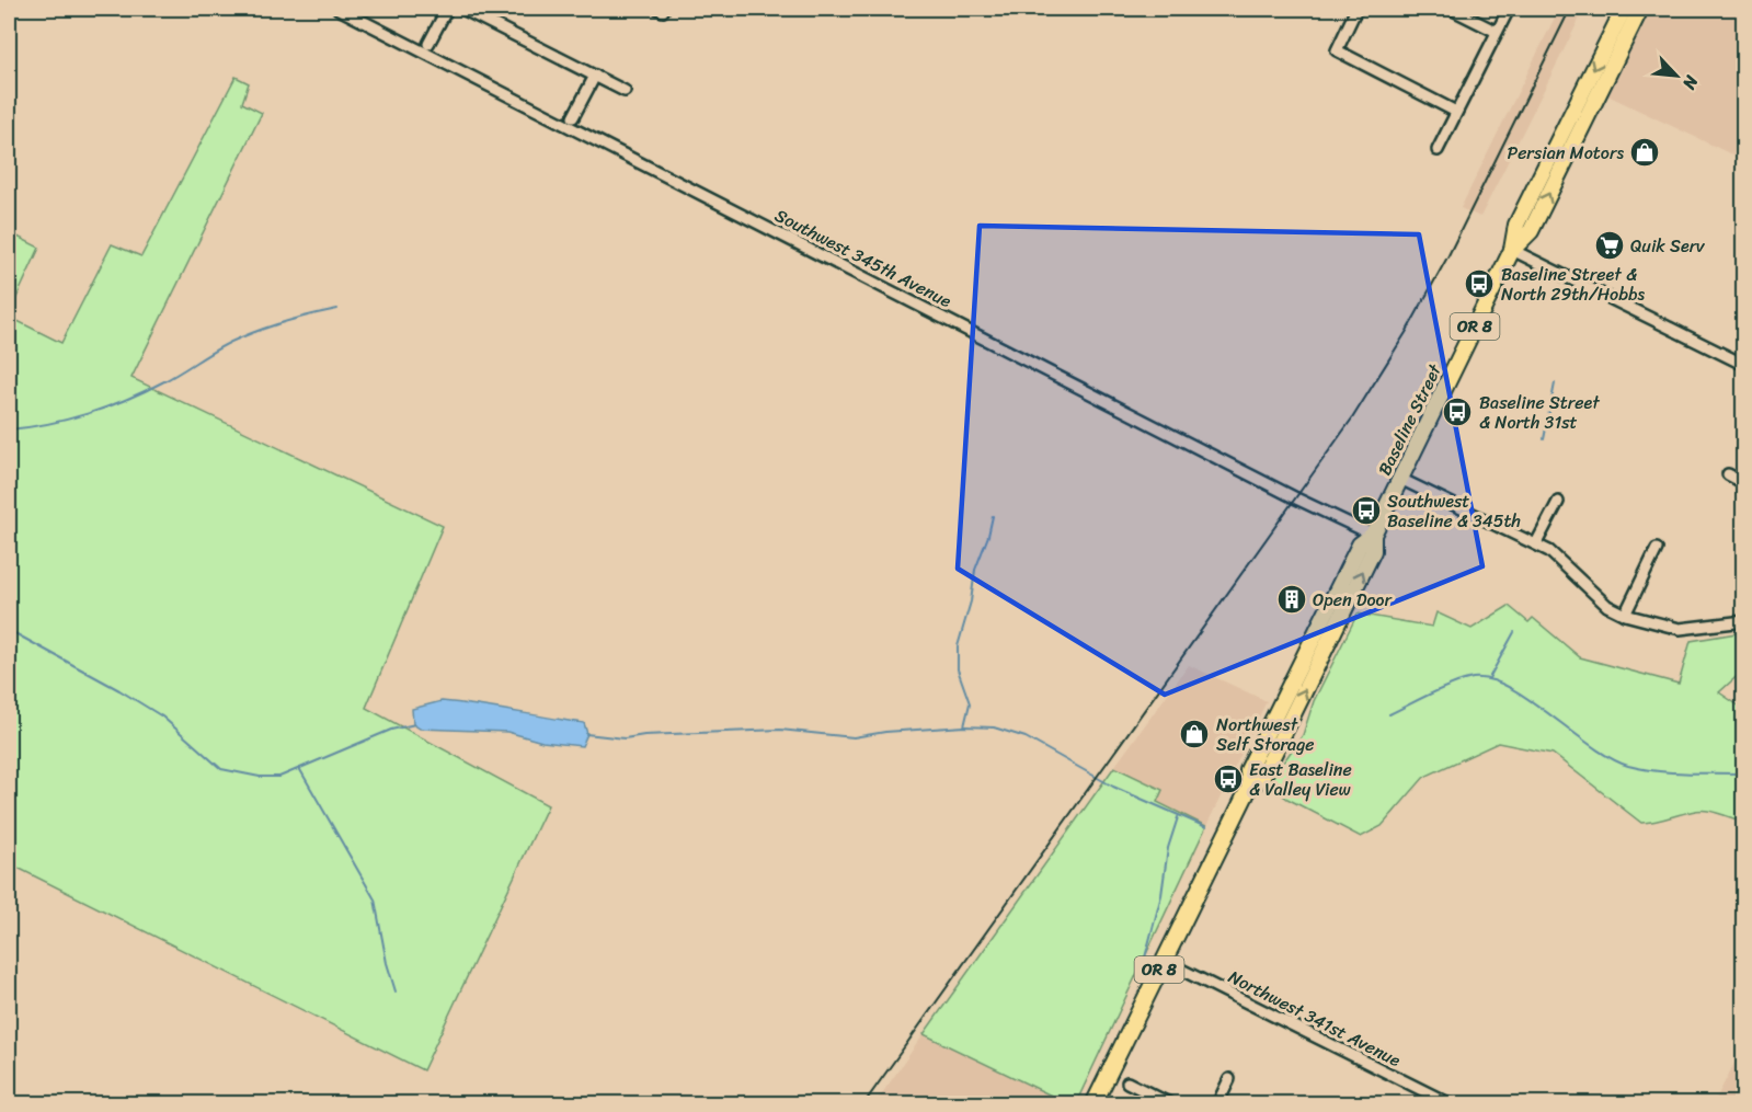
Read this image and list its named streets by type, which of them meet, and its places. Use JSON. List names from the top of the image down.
{
  "streets": {
    "highway": ["OR 8", "Baseline Street"],
    "street": ["Southwest 345th Avenue", "Northwest 341st Avenue"]
  },
  "crossings": [
    ["Southwest 345th Avenue", "Baseline Street"],
    ["OR 8", "Baseline Street"],
    ["OR 8", "Northwest 341st Avenue"],
    ["Baseline Street", "Northwest 341st Avenue"]
  ],
  "places": {
    "shop": ["Persian Motors", "Northwest Self Storage"],
    "supermarket": ["Quik Serv"],
    "bus stop": [
      "Baseline Street & North 29th/Hobbs",
      "Baseline Street & North 31st",
      "Southwest Baseline & 345th",
      "East Baseline & Valley View"
    ],
    "building": ["Open Door"]
  },
  "north": "bottom right"
}
